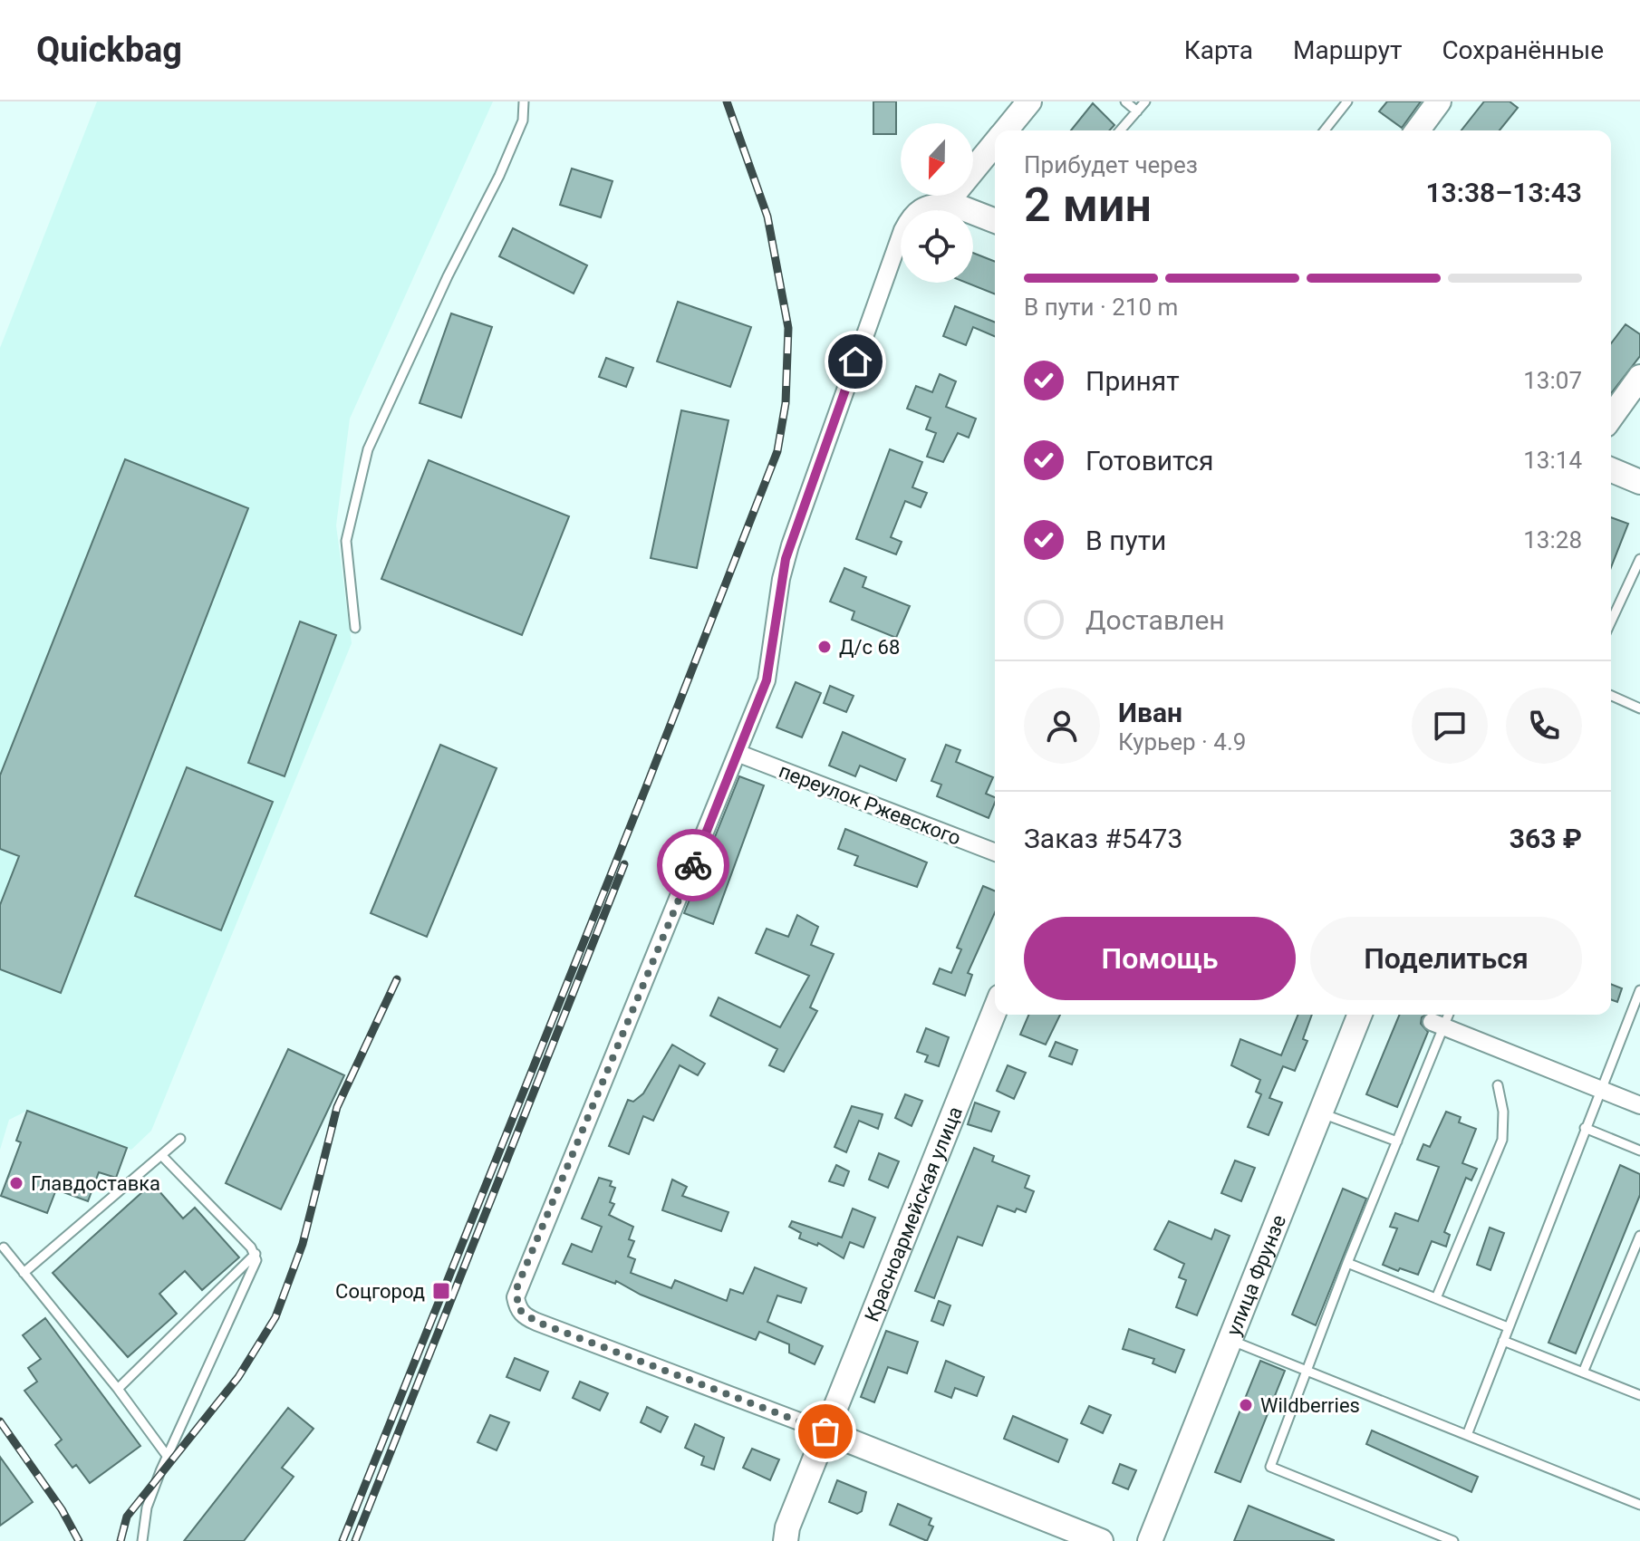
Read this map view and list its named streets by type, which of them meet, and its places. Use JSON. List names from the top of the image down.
{
  "streets": {
    "street": ["переулок Ржевского", "Красноармейская улица", "улица Фрунзе"]
  },
  "places": {
    "other": ["Д/с 68", "Главдоставка", "Wildberries"],
    "transit": ["Соцгород"]
  },
  "north": "bottom",
  "page": {
    "header": "Quickbag",
    "nav": ["Карта", "Маршрут", "Сохранённые"],
    "heading": ["2 мин", "Прибудет через", "13:38–13:43"],
    "panel": [
      "Иван",
      "Курьер · 4.9",
      "Заказ #5473",
      "363 ₽"
    ],
    "bar": "В пути · 210 m",
    "list": [
      ["Принят", "13:07"],
      ["Готовится", "13:14"],
      ["В пути", "13:28"],
      "Доставлен"
    ],
    "buttons": ["Помощь", "Поделиться"]
  }
}
